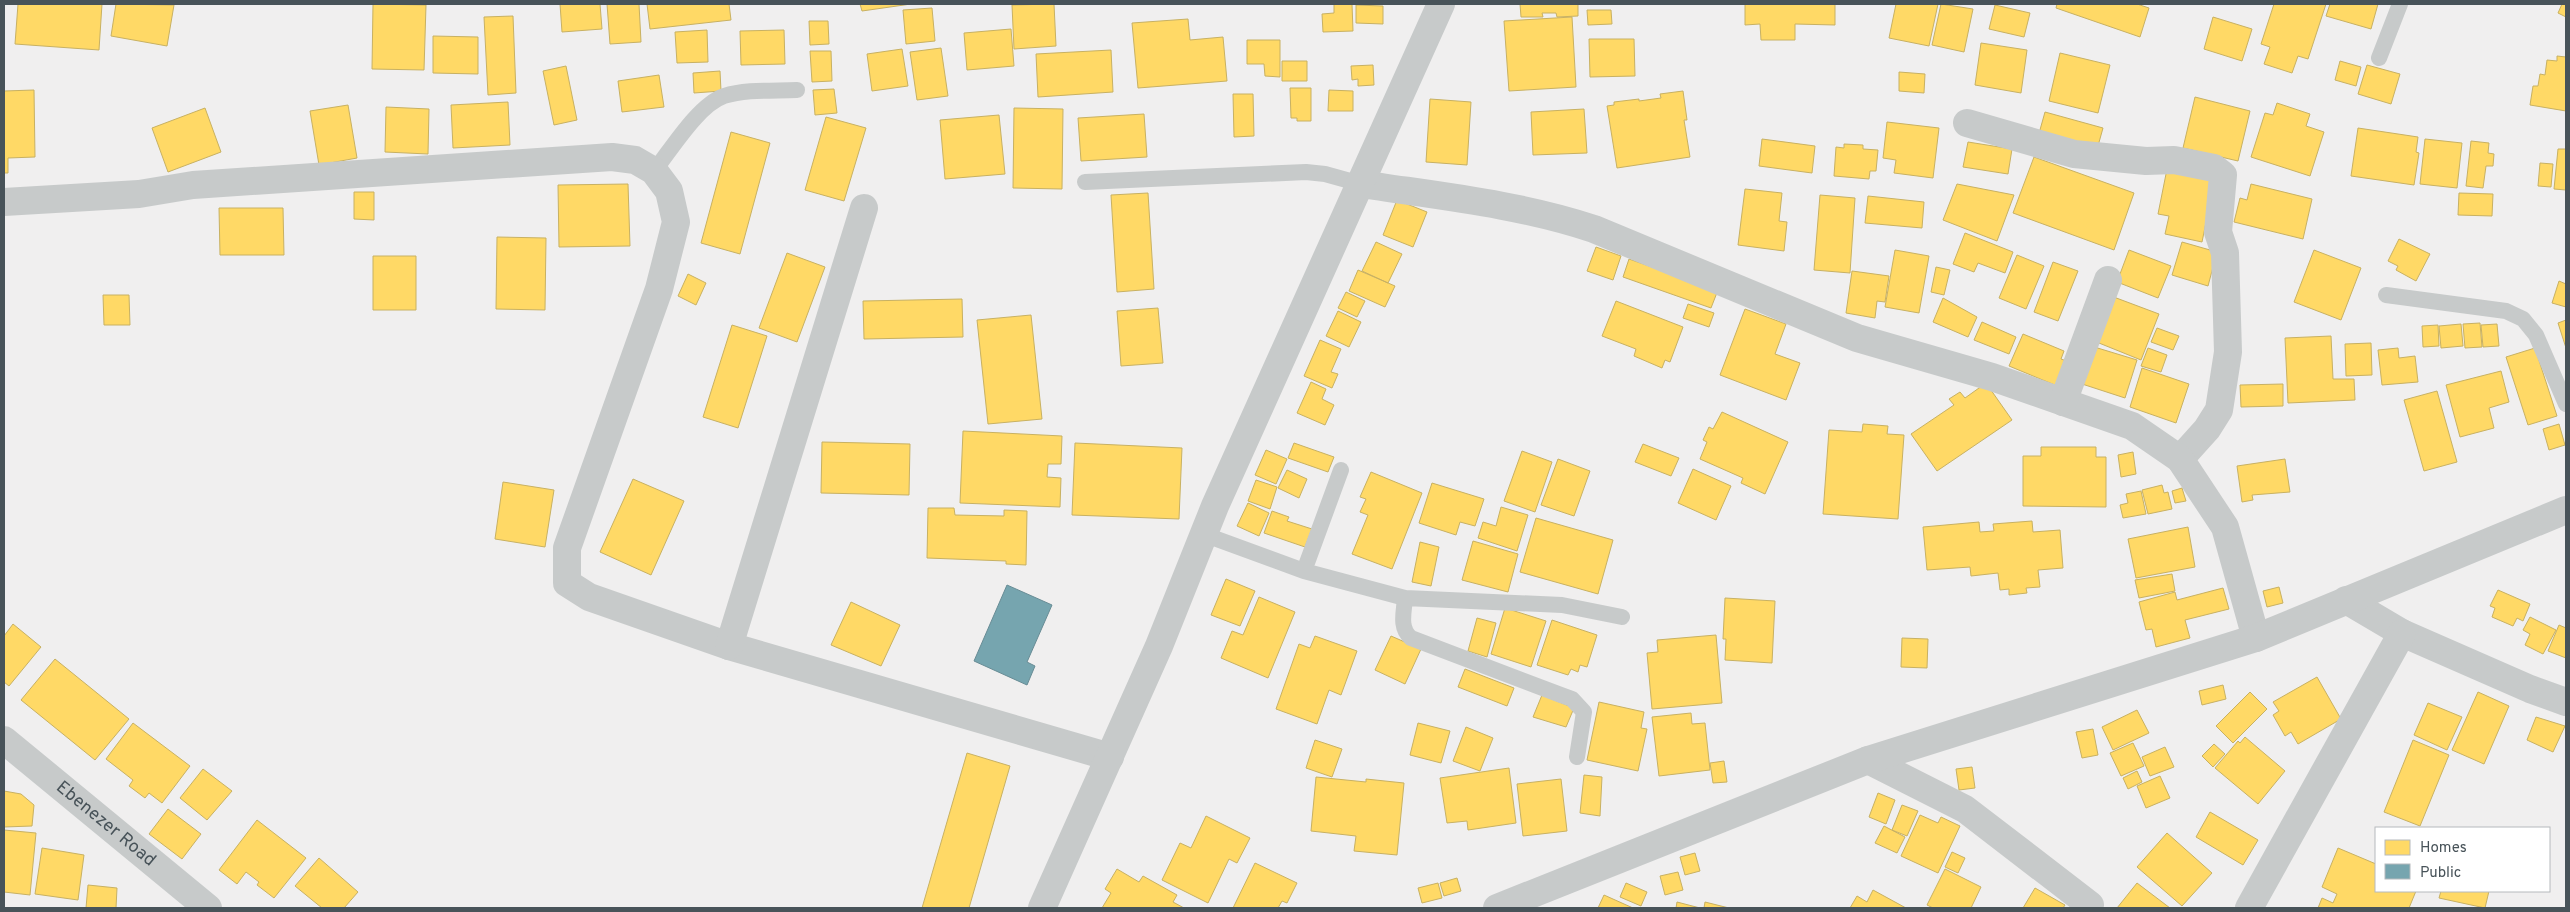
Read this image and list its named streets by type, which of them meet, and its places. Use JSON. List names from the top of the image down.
{
  "streets": {
    "street": ["Ebenezer Road"]
  },
  "legend": ["Homes", "Public"]
}
